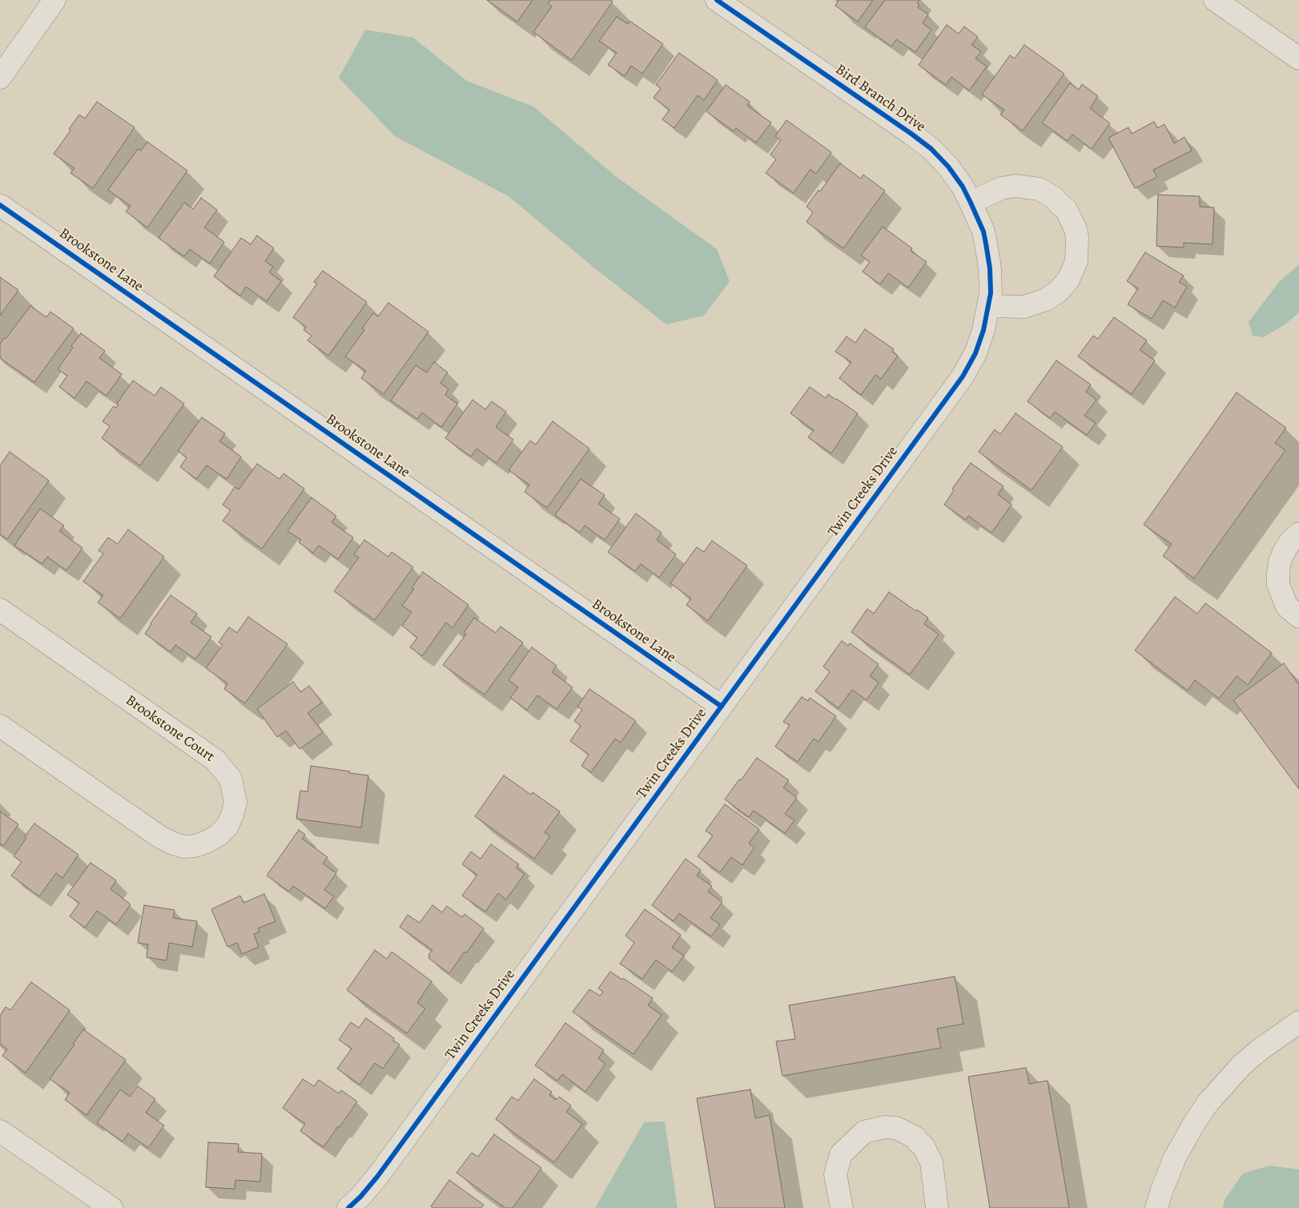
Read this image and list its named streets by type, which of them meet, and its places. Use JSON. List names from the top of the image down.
{
  "streets": {
    "street": [
      "Bird Branch Drive",
      "Brookstone Lane",
      "Twin Creeks Drive",
      "Brookstone Court"
    ]
  },
  "crossings": [
    ["Bird Branch Drive", "Twin Creeks Drive"],
    ["Brookstone Lane", "Twin Creeks Drive"]
  ]
}
